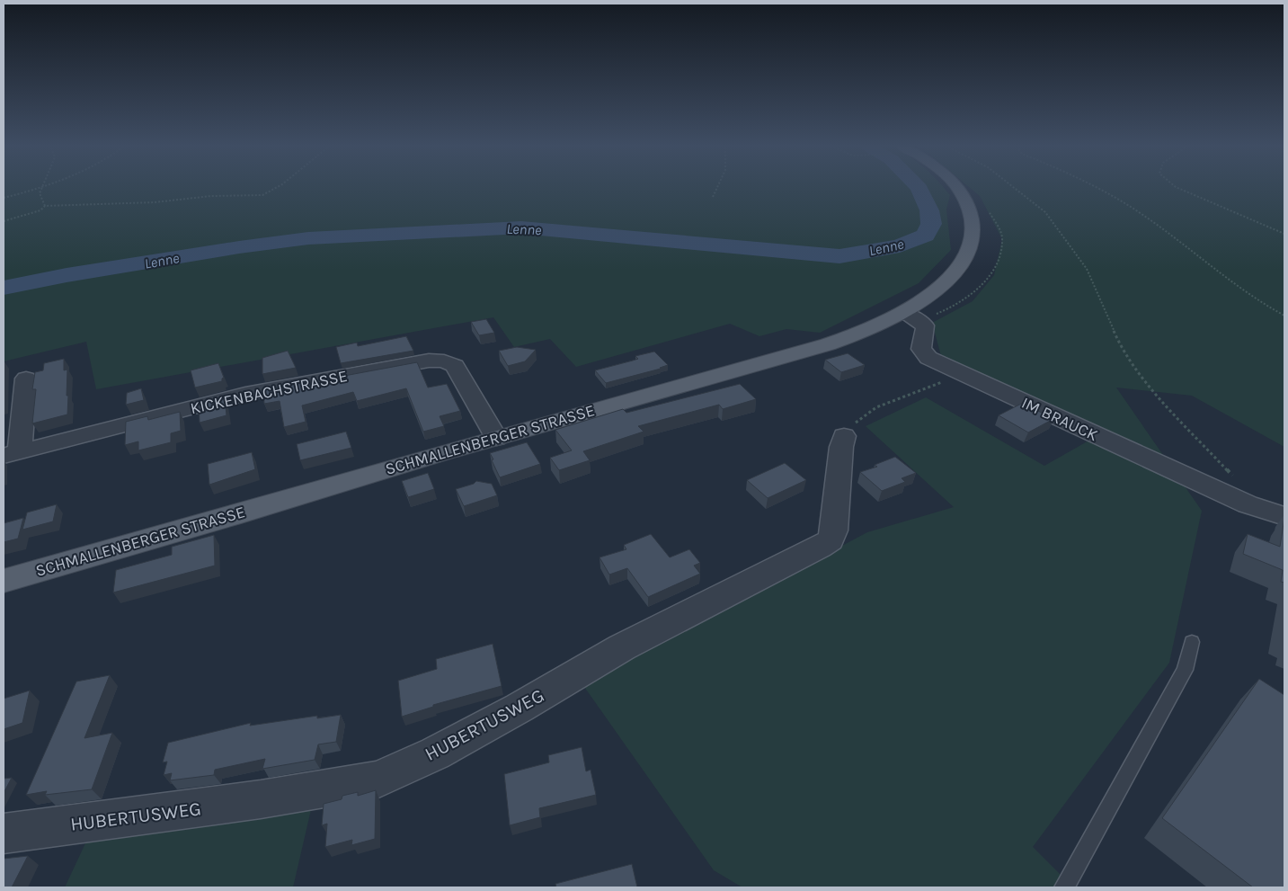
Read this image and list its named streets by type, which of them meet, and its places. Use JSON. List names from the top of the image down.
{
  "streets": {
    "main road": ["SCHMALLENBERGER STRASSE"],
    "street": ["KICKENBACHSTRASSE", "IM BRAUCK", "HUBERTUSWEG"]
  },
  "crossings": [
    ["KICKENBACHSTRASSE", "SCHMALLENBERGER STRASSE"],
    ["IM BRAUCK", "SCHMALLENBERGER STRASSE"]
  ],
  "water": ["Lenne"]
}
